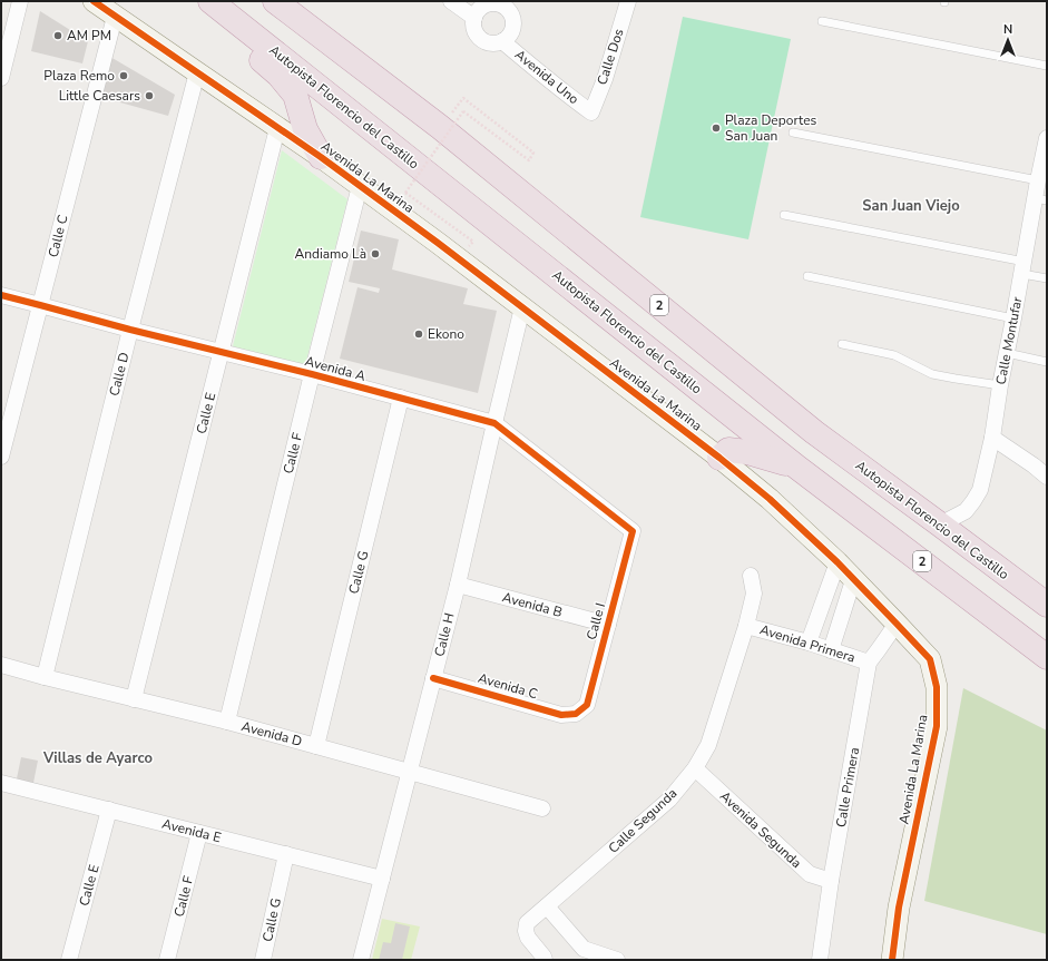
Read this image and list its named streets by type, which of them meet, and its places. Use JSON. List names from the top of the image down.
{
  "streets": {
    "highway": ["Autopista Florencio del Castillo", "2"],
    "street": [
      "Calle Dos",
      "Avenida Uno",
      "Avenida La Marina",
      "Calle C",
      "Calle Montufar",
      "Avenida A",
      "Calle D",
      "Calle E",
      "Calle F",
      "Calle G",
      "Avenida B",
      "Calle I",
      "Calle H",
      "Avenida Primera",
      "Avenida C",
      "Avenida D",
      "Calle Primera",
      "Calle Segunda",
      "Avenida Segunda",
      "Avenida E"
    ]
  },
  "crossings": [
    ["Calle Dos", "Avenida Uno"],
    ["Autopista Florencio del Castillo", "Calle Montufar"],
    ["Avenida La Marina", "Calle C"],
    ["Avenida La Marina", "Calle D"],
    ["Avenida La Marina", "Calle E"],
    ["Avenida La Marina", "Calle F"],
    ["Avenida La Marina", "Calle H"],
    ["Avenida La Marina", "Calle Primera"],
    ["Calle C", "Avenida A"],
    ["Avenida A", "Calle D"],
    ["Avenida A", "Calle E"],
    ["Avenida A", "Calle F"],
    ["Avenida A", "Calle G"],
    ["Avenida A", "Calle I"],
    ["Avenida A", "Calle H"],
    ["Calle D", "Avenida D"],
    ["Calle E", "Avenida D"],
    ["Calle E", "Avenida E"],
    ["Calle F", "Avenida D"],
    ["Calle F", "Avenida E"],
    ["Calle G", "Avenida D"],
    ["Calle G", "Avenida E"],
    ["Avenida B", "Calle I"],
    ["Avenida B", "Calle H"],
    ["Calle I", "Avenida C"],
    ["Calle H", "Avenida C"],
    ["Calle H", "Avenida D"],
    ["Calle H", "Avenida E"],
    ["Avenida Primera", "Calle Primera"],
    ["Avenida Primera", "Calle Segunda"],
    ["Calle Primera", "Avenida Segunda"],
    ["Calle Segunda", "Avenida Segunda"]
  ],
  "districts": ["San Juan Viejo", "Villas de Ayarco"],
  "places": [
    "AM PM",
    "Plaza Remo",
    "Little Caesars",
    "Plaza Deportes San Juan",
    "Andiamo Là",
    "Ekono"
  ],
  "north": "top"
}
